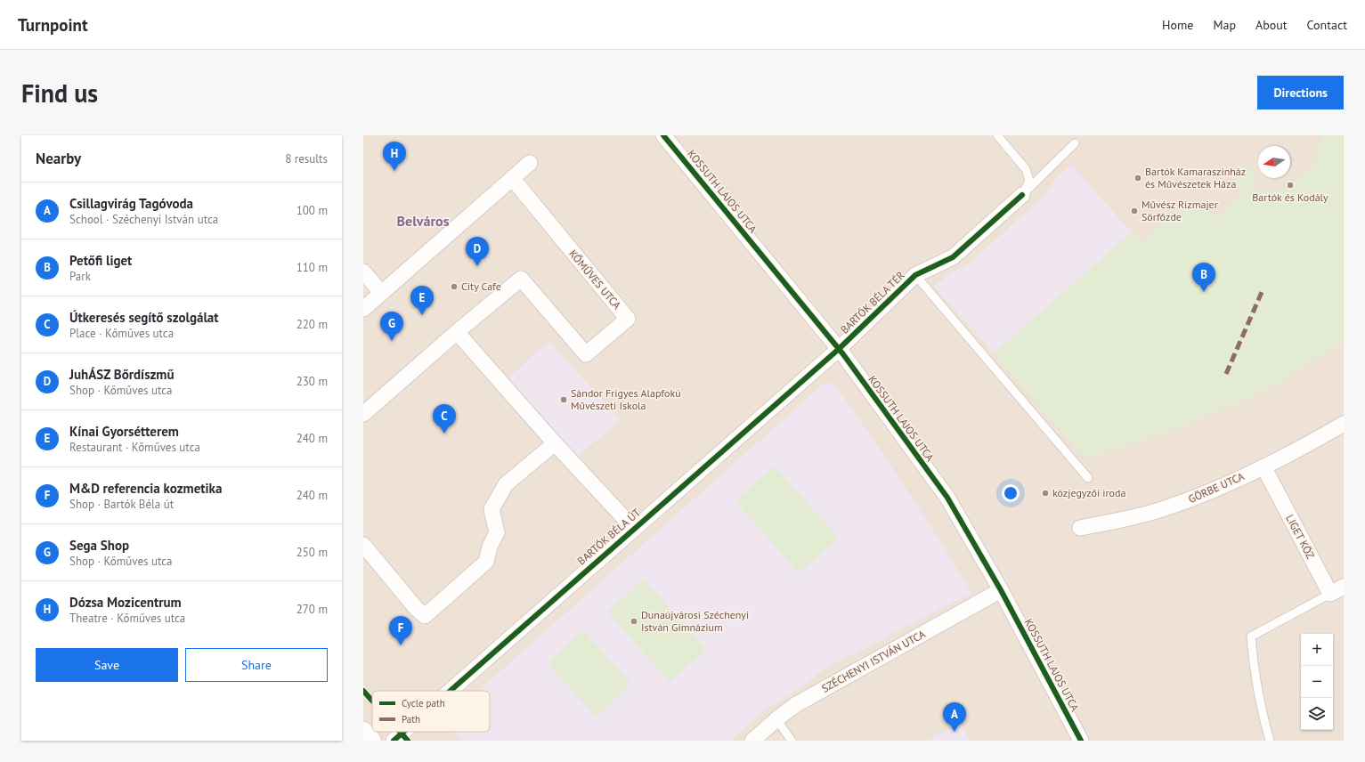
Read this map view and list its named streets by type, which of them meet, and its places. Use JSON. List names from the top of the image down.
{
  "streets": {
    "street": [
      "KOSSUTH LAJOS UTCA",
      "KŐMŰVES UTCA",
      "BARTÓK BÉLA TÉR",
      "GÖRBE UTCA",
      "BARTÓK BÉLA ÚT",
      "LIGET KÖZ",
      "SZÉCHENYI ISTVÁN UTCA"
    ]
  },
  "crossings": [
    ["KOSSUTH LAJOS UTCA", "BARTÓK BÉLA TÉR"],
    ["KOSSUTH LAJOS UTCA", "BARTÓK BÉLA ÚT"],
    ["KOSSUTH LAJOS UTCA", "SZÉCHENYI ISTVÁN UTCA"],
    ["BARTÓK BÉLA TÉR", "BARTÓK BÉLA ÚT"],
    ["GÖRBE UTCA", "LIGET KÖZ"]
  ],
  "districts": ["Belváros"],
  "places": [
    "Bartók Kamaraszínház és Művészetek Háza",
    "Bartók és Kodály",
    "Művész Rizmajer Sörfőzde",
    "City Cafe",
    "Sándor Frigyes Alapfokú Művészeti Iskola",
    "közjegyzői iroda",
    "Dunaújvárosi Széchenyi István Gimnázium"
  ],
  "legend": ["Cycle path", "Path"],
  "north": "left",
  "page": {
    "header": "Turnpoint",
    "nav": [
      "Home",
      "Map",
      "About",
      "Contact"
    ],
    "buttons": [
      "Directions",
      ["Save", "Share"]
    ],
    "title": "Find us",
    "heading": ["Nearby", "8 results"],
    "pins": [
      "H",
      "D",
      "B",
      "E",
      "G",
      "C",
      "F",
      "A"
    ],
    "list": [
      {
        "mark": "A",
        "name": "Csillagvirág Tagóvoda",
        "note": "School · Széchenyi István utca",
        "value": "100 m"
      },
      {
        "mark": "B",
        "name": "Petőfi liget",
        "note": "Park",
        "value": "110 m"
      },
      {
        "mark": "C",
        "name": "Útkeresés segítő szolgálat",
        "note": "Place · Kőműves utca",
        "value": "220 m"
      },
      {
        "mark": "D",
        "name": "JuhÁSZ Bőrdíszmű",
        "note": "Shop · Kőműves utca",
        "value": "230 m"
      },
      {
        "mark": "E",
        "name": "Kínai Gyorsétterem",
        "note": "Restaurant · Kőműves utca",
        "value": "240 m"
      },
      {
        "mark": "F",
        "name": "M&D referencia kozmetika",
        "note": "Shop · Bartók Béla út",
        "value": "240 m"
      },
      {
        "mark": "G",
        "name": "Sega Shop",
        "note": "Shop · Kőműves utca",
        "value": "250 m"
      },
      {
        "mark": "H",
        "name": "Dózsa Mozicentrum",
        "note": "Theatre · Kőműves utca",
        "value": "270 m"
      }
    ],
    "map_buttons": ["+", "−"]
  }
}
